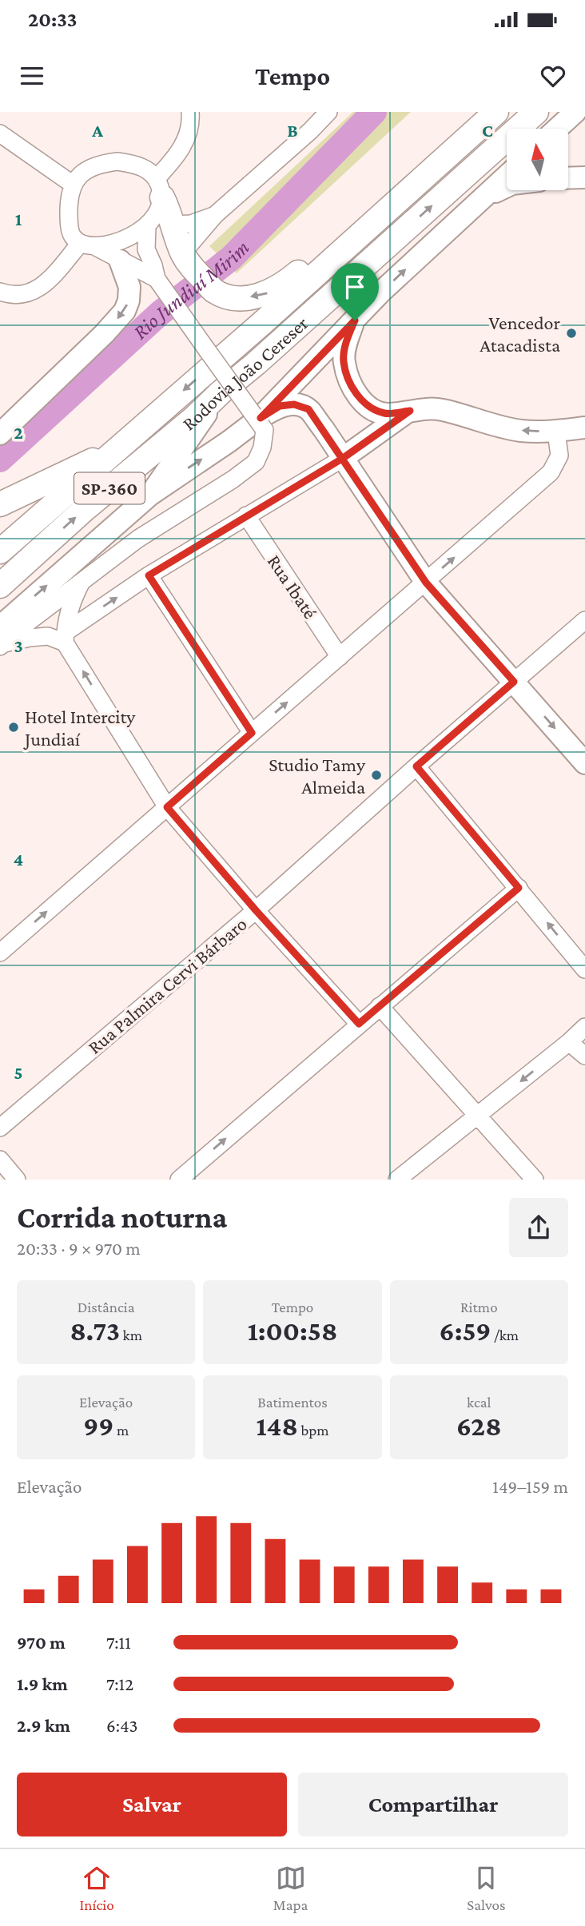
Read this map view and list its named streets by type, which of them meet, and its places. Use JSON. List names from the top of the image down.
{
  "streets": {
    "highway": ["Rodovia João Cereser", "SP-360"],
    "street": ["Rua Ibaté", "Rua Palmira Cervi Bárbaro"]
  },
  "water": ["Rio Jundiaí Mirim"],
  "places": ["Vencedor Atacadista", "Hotel Intercity Jundiaí", "Studio Tamy Almeida"],
  "north": "top",
  "page": {
    "status": "20:33",
    "header": "Tempo",
    "heading": ["Corrida noturna", "20:33 · 9 × 970 m"],
    "stats": [
      ["Distância", "8.73 km"],
      ["Tempo", "1:00:58"],
      ["Ritmo", "6:59 /km"],
      ["Elevação", "99 m"],
      ["Batimentos", "148 bpm"],
      ["kcal", "628"]
    ],
    "chart": ["Elevação", "149–159 m"],
    "list": [
      {
        "name": "970 m",
        "note": "7:11"
      },
      {
        "name": "1.9 km",
        "note": "7:12"
      },
      {
        "name": "2.9 km",
        "note": "6:43"
      }
    ],
    "buttons": ["Salvar", "Compartilhar"],
    "tabs": ["Início", "Mapa", "Salvos"]
  },
  "grid": {
    "columns": ["A", "B", "C"],
    "rows": [
      "1",
      "2",
      "3",
      "4",
      "5"
    ]
  }
}
